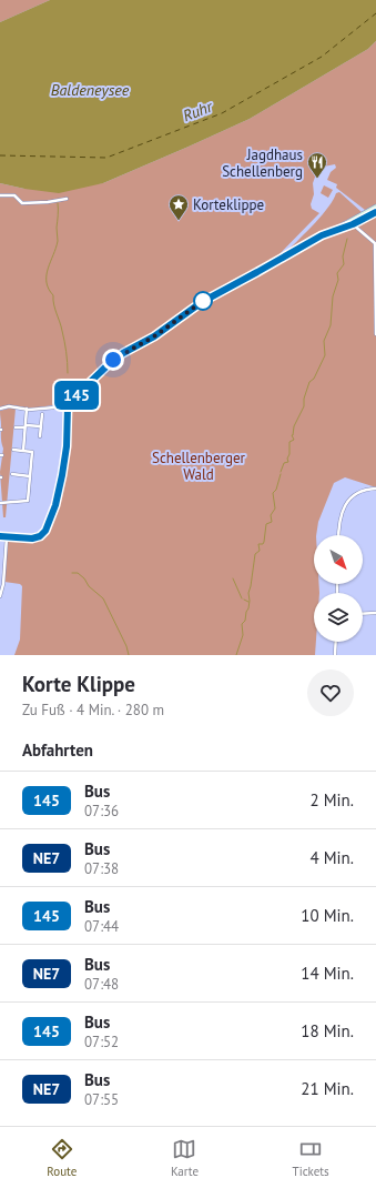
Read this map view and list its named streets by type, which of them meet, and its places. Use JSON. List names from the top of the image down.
{
  "water": ["Baldeneysee", "Ruhr"],
  "parks": ["Schellenberger Wald"],
  "places": {
    "restaurant": ["Jagdhaus Schellenberg"],
    "place": ["Korteklippe"]
  },
  "lines": ["bus line 145"],
  "north": "bottom right",
  "page": {
    "on_map": "145",
    "heading": [
      ["Korte Klippe", "Zu Fuß · 4 Min. · 280 m"],
      "Abfahrten"
    ],
    "list": [
      {
        "mark": "145",
        "name": "Bus",
        "note": "07:36",
        "value": "2 Min."
      },
      {
        "mark": "NE7",
        "name": "Bus",
        "note": "07:38",
        "value": "4 Min."
      },
      {
        "mark": "145",
        "name": "Bus",
        "note": "07:44",
        "value": "10 Min."
      },
      {
        "mark": "NE7",
        "name": "Bus",
        "note": "07:48",
        "value": "14 Min."
      },
      {
        "mark": "145",
        "name": "Bus",
        "note": "07:52",
        "value": "18 Min."
      },
      {
        "mark": "NE7",
        "name": "Bus",
        "note": "07:55",
        "value": "21 Min."
      }
    ],
    "tabs": ["Route", "Karte", "Tickets"]
  }
}
